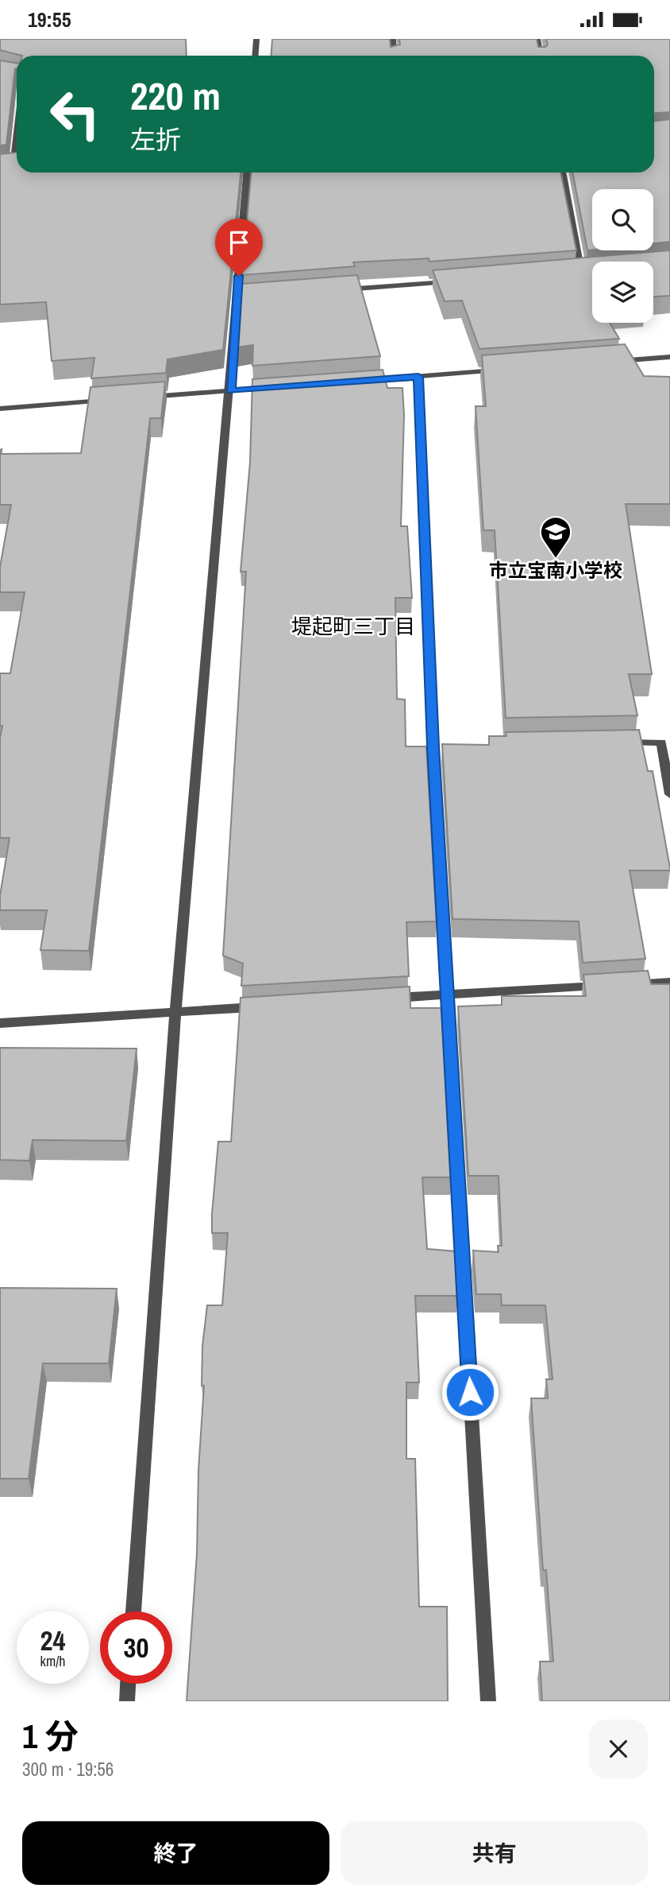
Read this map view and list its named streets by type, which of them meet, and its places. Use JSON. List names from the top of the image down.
{
  "districts": ["堤起町三丁目"],
  "places": {
    "school or university": ["市立宝南小学校"]
  },
  "page": {
    "status": "19:55",
    "turn": ["220 m", "左折"],
    "speed": "24 km/h",
    "limit": "30",
    "heading": ["1 分", "300 m · 19:56"],
    "buttons": ["終了", "共有"]
  }
}
